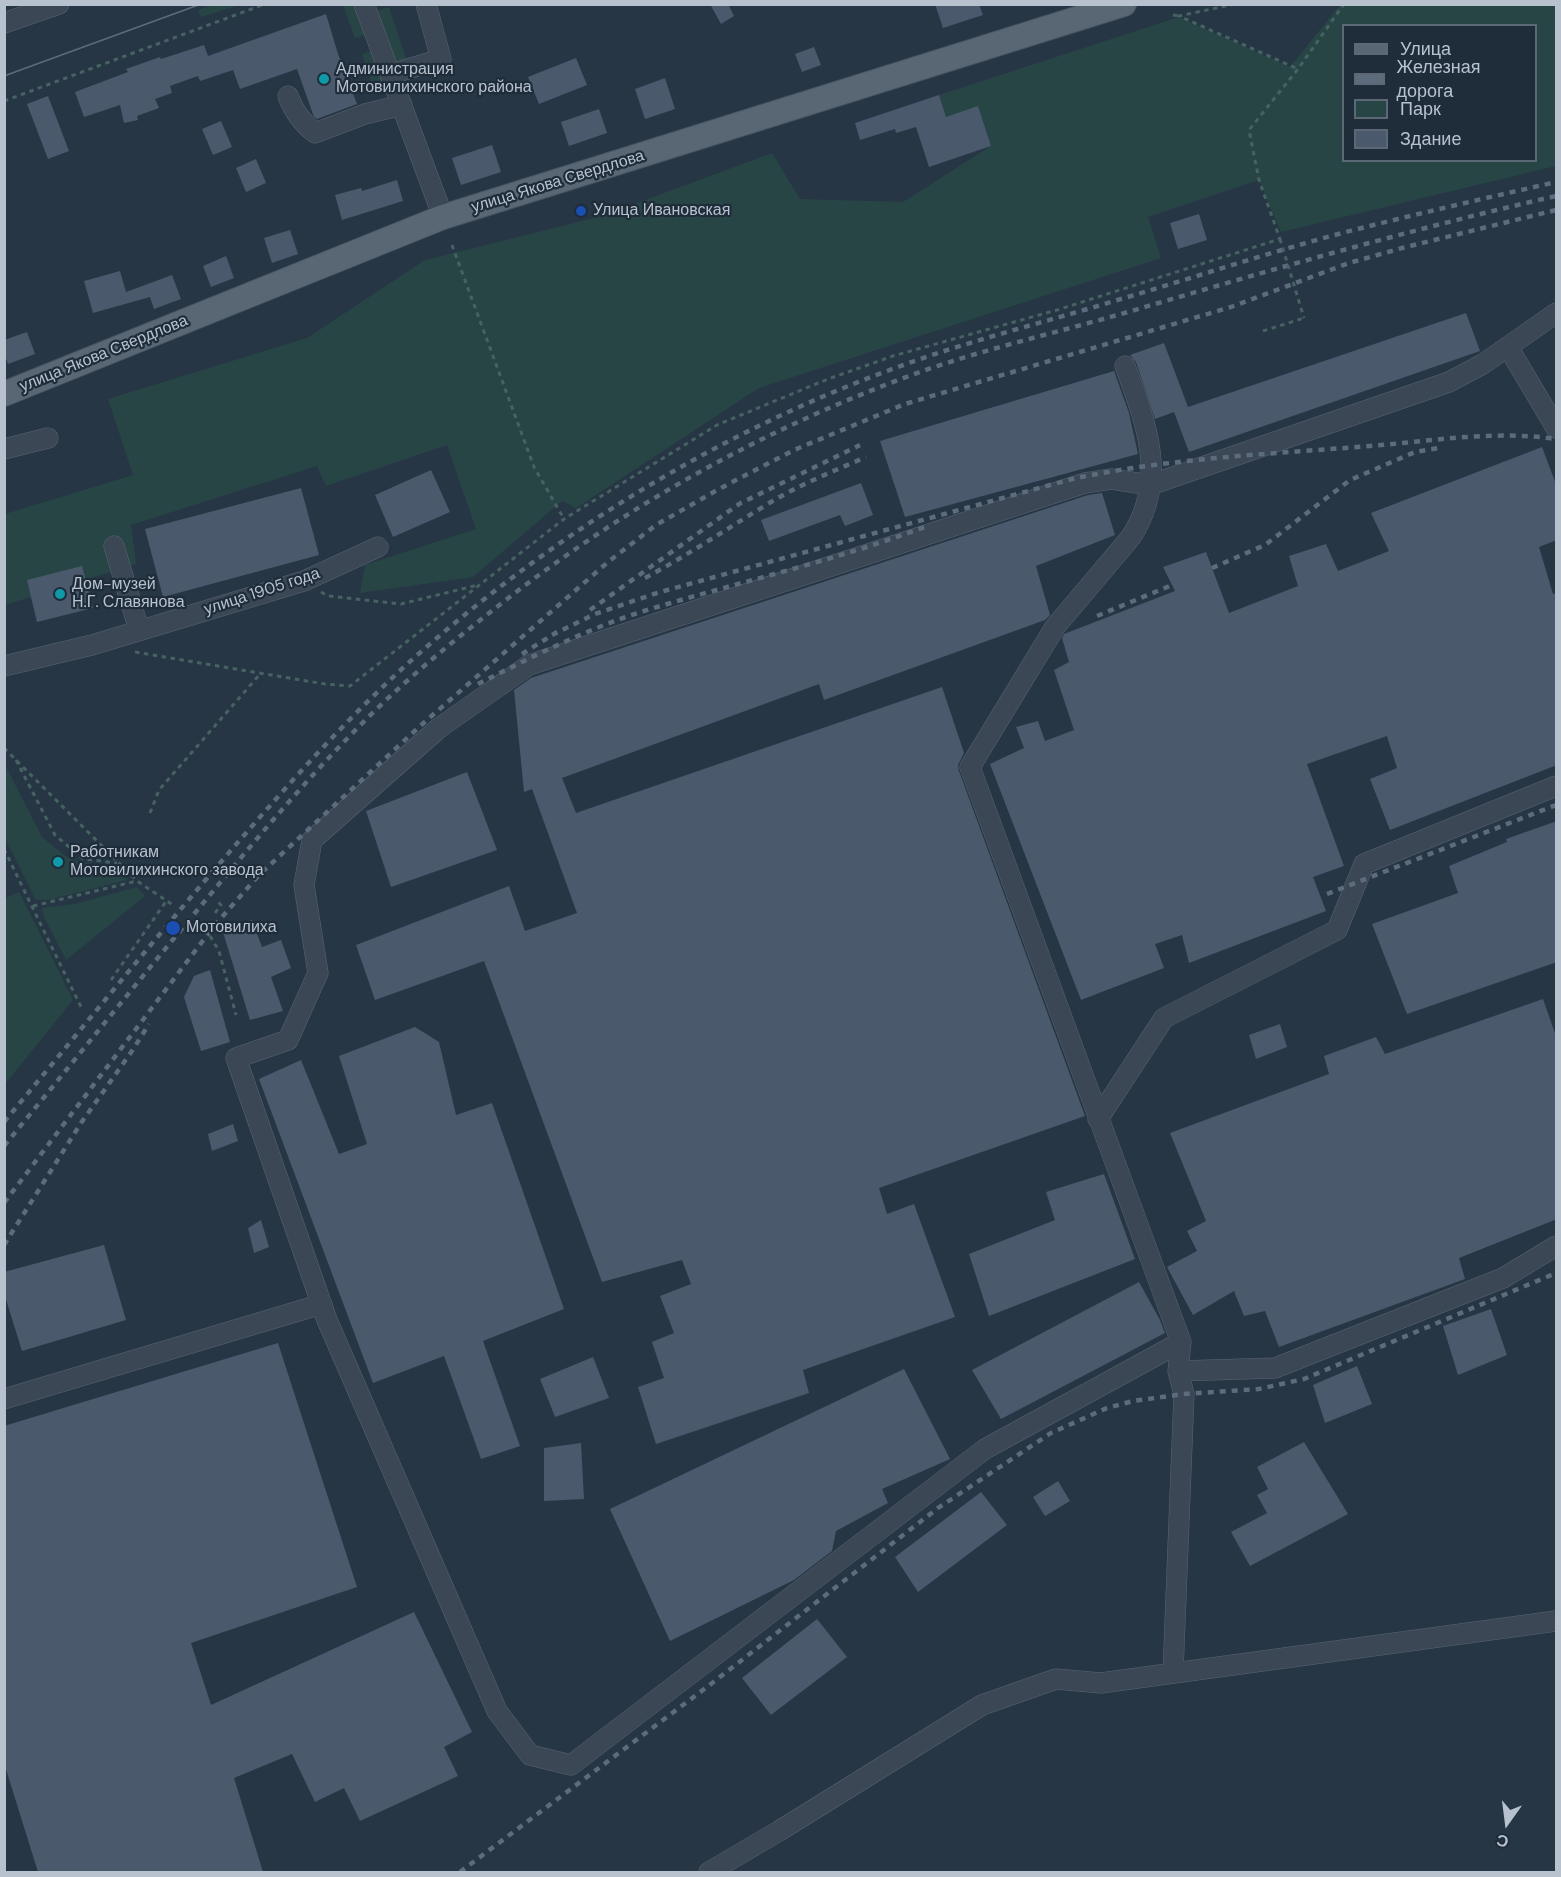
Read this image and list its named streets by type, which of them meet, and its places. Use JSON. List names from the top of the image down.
{
  "streets": {
    "main road": ["улица Якова Свердлова"],
    "street": ["улица 1905 года"]
  },
  "places": [
    "Администрация Мотовилихинского района",
    "Улица Ивановская",
    "Дом-музей Н.Г. Славянова",
    "Работникам Мотовилихинского завода",
    "Мотовилиха"
  ],
  "legend": [
    "Улица",
    "Железная дорога",
    "Парк",
    "Здание"
  ],
  "north": "bottom"
}
